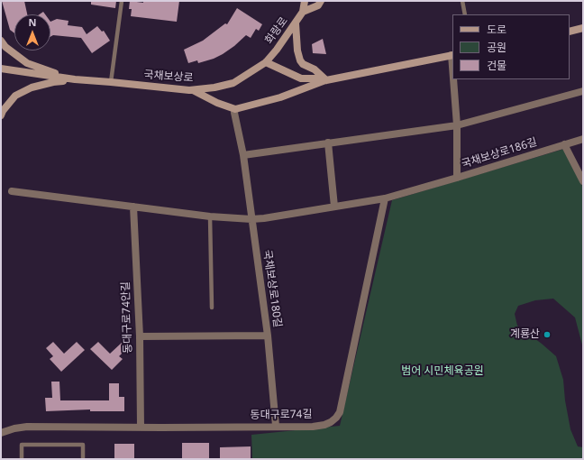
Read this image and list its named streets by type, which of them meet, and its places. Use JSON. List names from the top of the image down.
{
  "streets": {
    "main road": ["화랑로", "국채보상로"],
    "street": [
      "국채보상로186길",
      "국채보상로180길",
      "동대구로74안길",
      "동대구로74길"
    ]
  },
  "crossings": [
    ["화랑로", "국채보상로"],
    ["국채보상로180길", "동대구로74길"],
    ["동대구로74안길", "동대구로74길"]
  ],
  "parks": ["범어 시민체육공원"],
  "places": ["계룡산"],
  "legend": ["도로", "공원", "건물"],
  "north": "top"
}
